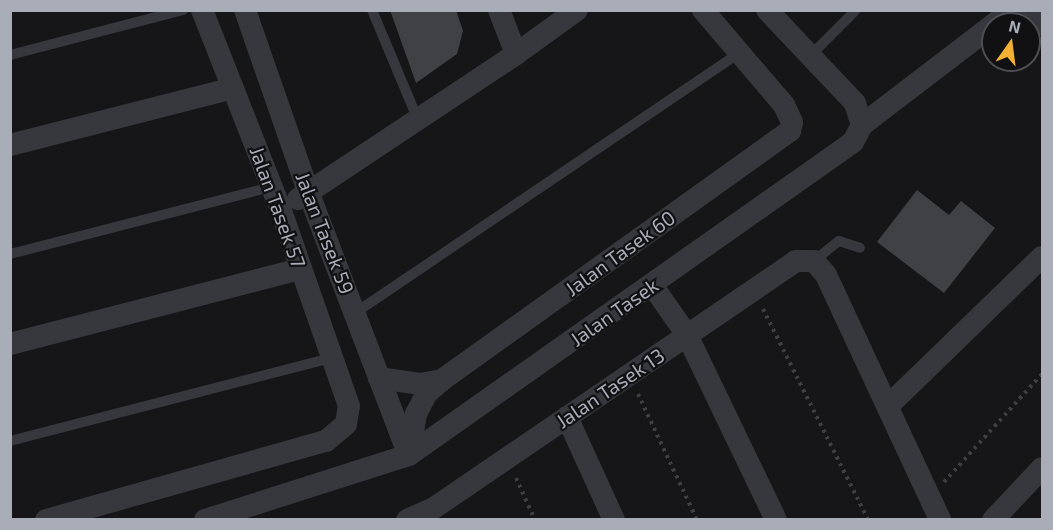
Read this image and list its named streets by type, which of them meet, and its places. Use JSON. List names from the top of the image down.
{
  "streets": {
    "street": [
      "Jalan Tasek 57",
      "Jalan Tasek 59",
      "Jalan Tasek 60",
      "Jalan Tasek",
      "Jalan Tasek 13"
    ]
  },
  "crossings": [
    ["Jalan Tasek 59", "Jalan Tasek 60"],
    ["Jalan Tasek 59", "Jalan Tasek"],
    ["Jalan Tasek 60", "Jalan Tasek"]
  ],
  "north": "top"
}
